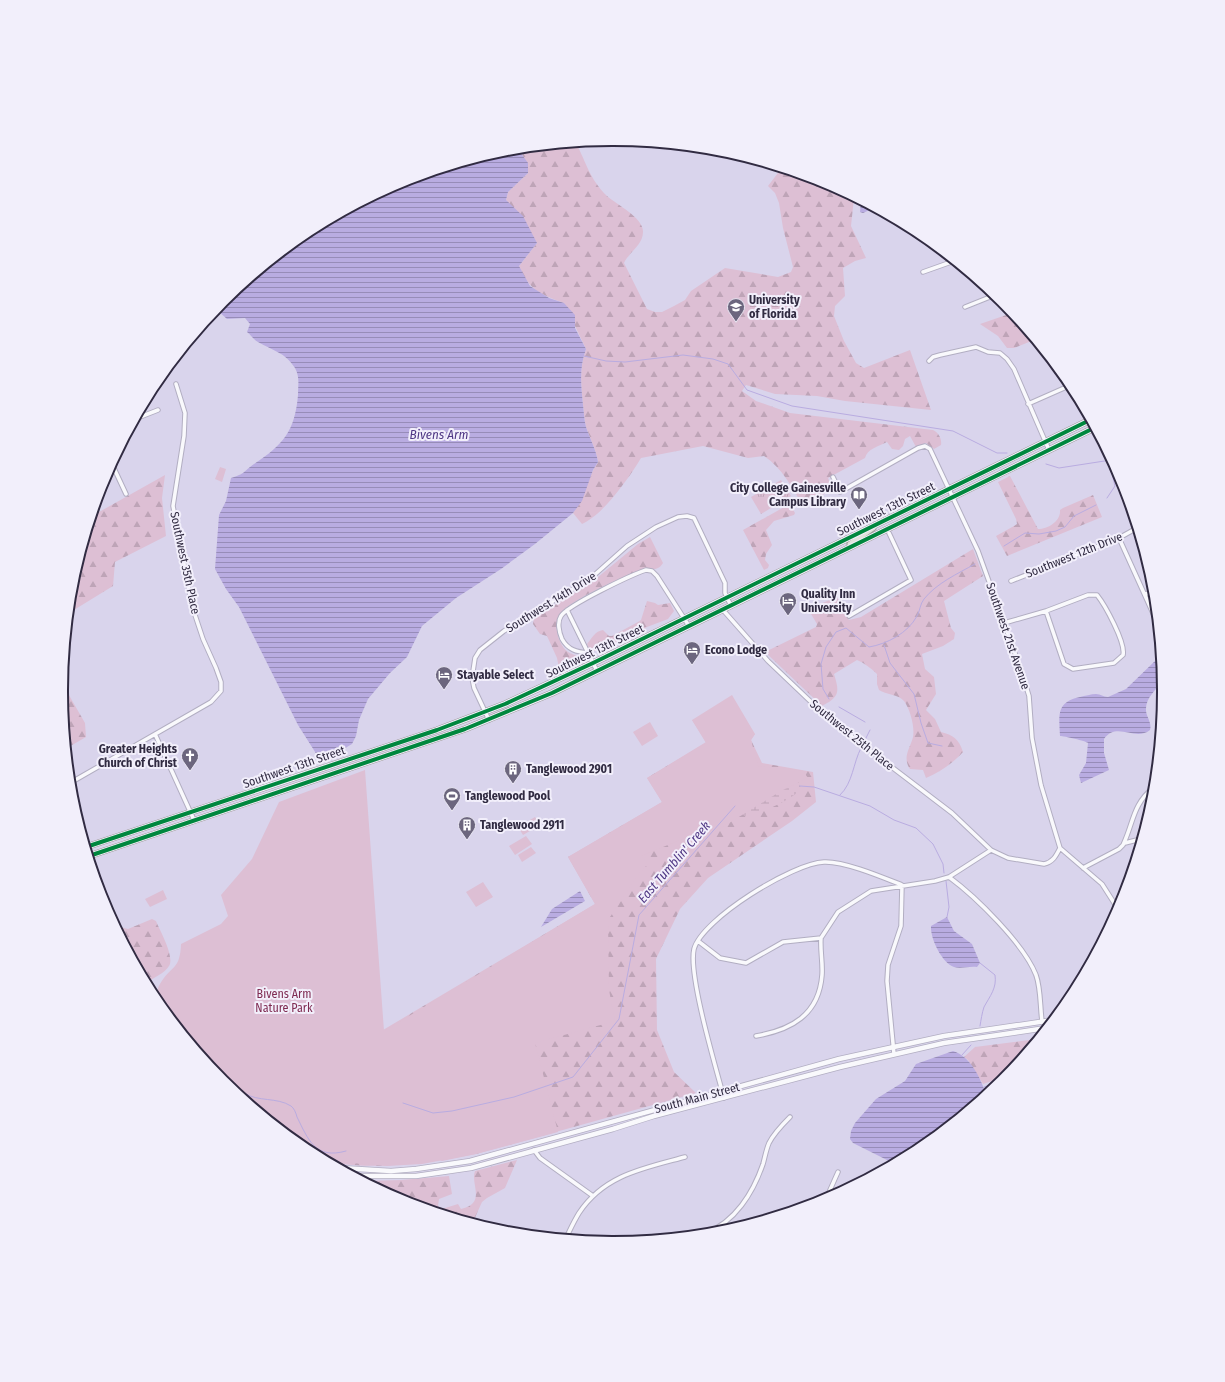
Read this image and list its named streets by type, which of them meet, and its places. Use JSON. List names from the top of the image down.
{
  "streets": {
    "main road": ["Southwest 13th Street", "South Main Street"],
    "street": [
      "Southwest 12th Drive",
      "Southwest 35th Place",
      "Southwest 14th Drive",
      "Southwest 21st Avenue",
      "Southwest 25th Place"
    ]
  },
  "crossings": [
    ["Southwest 13th Street", "Southwest 14th Drive"],
    ["Southwest 13th Street", "Southwest 21st Avenue"],
    ["Southwest 13th Street", "Southwest 25th Place"],
    ["Southwest 21st Avenue", "Southwest 25th Place"]
  ],
  "water": ["Bivens Arm", "East Tumblin' Creek"],
  "parks": ["Bivens Arm Nature Park"],
  "places": {
    "school or university": ["University of Florida"],
    "library": ["City College Gainesville Campus Library"],
    "hotel": ["Quality Inn University", "Econo Lodge", "Stayable Select"],
    "church": ["Greater Heights Church of Christ"],
    "building": ["Tanglewood 2901", "Tanglewood 2911"],
    "sports": ["Tanglewood Pool"]
  }
}
